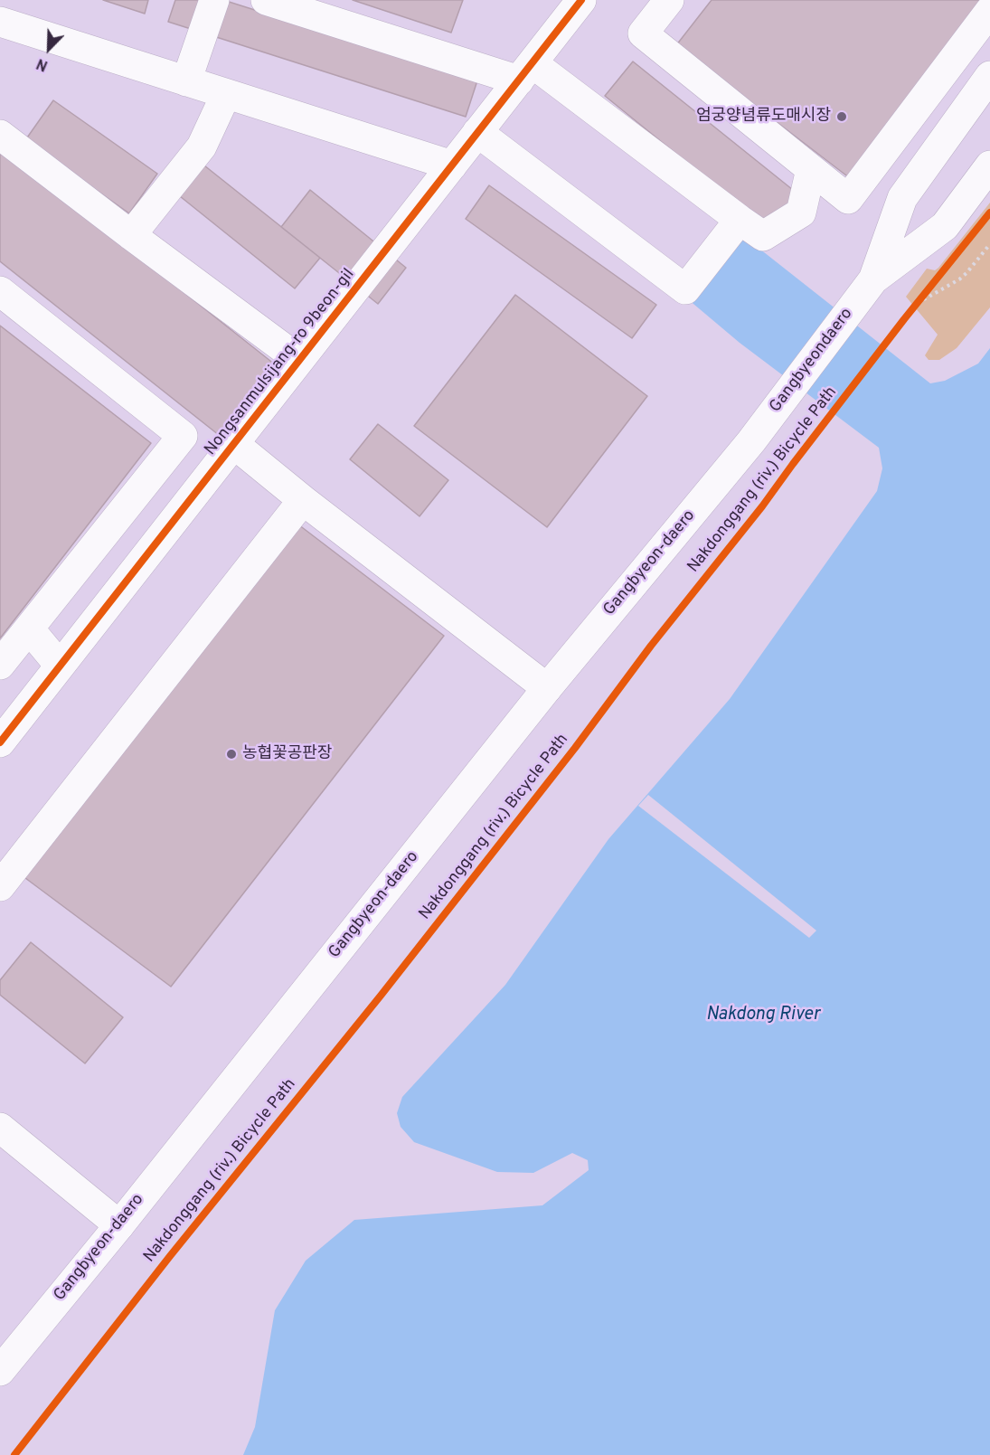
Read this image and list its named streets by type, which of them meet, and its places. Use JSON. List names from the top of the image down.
{
  "streets": {
    "main road": ["Gangbyeondaero", "Nongsanmulsijang-ro 9beon-gil", "Gangbyeon-daero"],
    "cycle path": ["Nakdonggang (riv.) Bicycle Path"]
  },
  "crossings": [
    ["Gangbyeondaero", "Gangbyeon-daero"]
  ],
  "water": ["Nakdong River"],
  "places": ["엄궁양념류도매시장", "농협꽃공판장"],
  "north": "bottom left"
}
